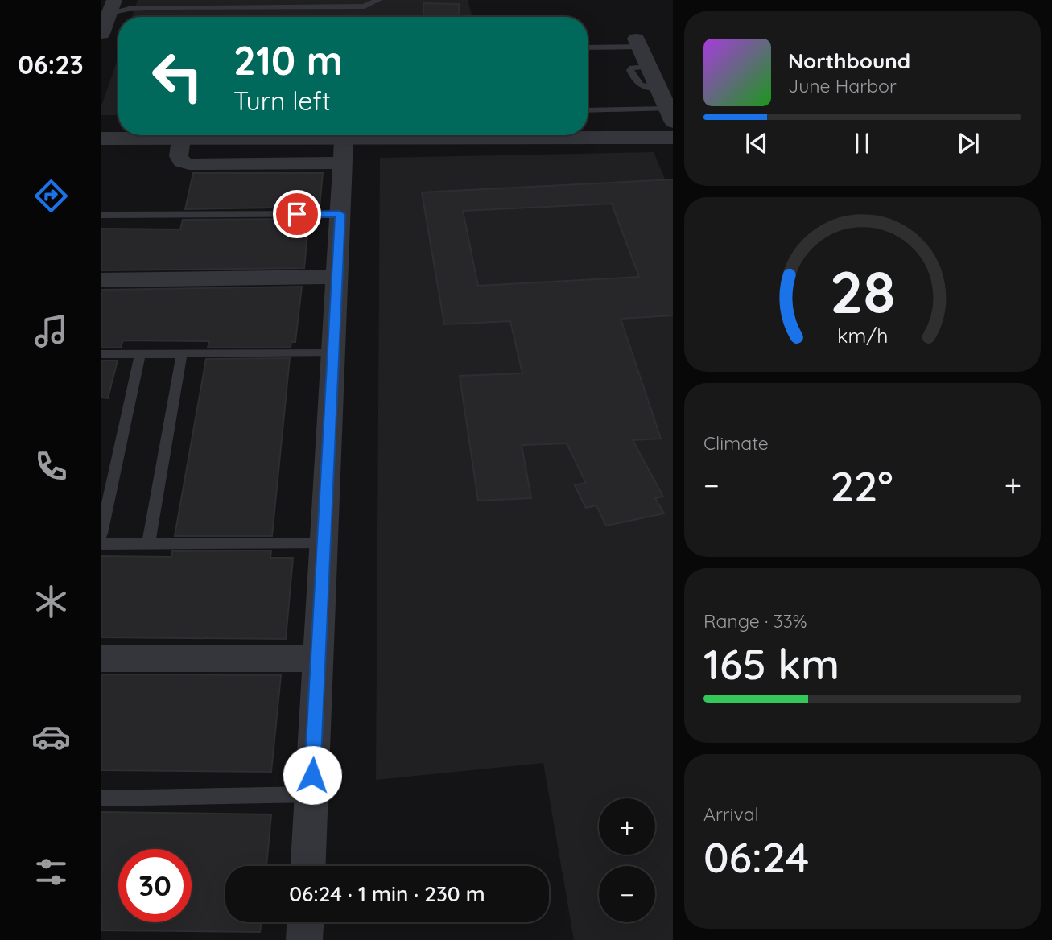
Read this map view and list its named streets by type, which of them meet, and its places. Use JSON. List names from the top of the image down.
{
  "page": {
    "tabs": "06:23",
    "turn": ["210 m", "Turn left"],
    "song": ["Northbound", "June Harbor"],
    "tile": [
      "Climate",
      ["Range · 33%", "165 km"],
      ["Arrival", "06:24"]
    ],
    "heat": ["−", "22°", "+"],
    "map_buttons": ["+", "−"],
    "limit": "30",
    "trip": "06:24 · 1 min · 230 m",
    "gauge": ["28", "km/h"]
  }
}
